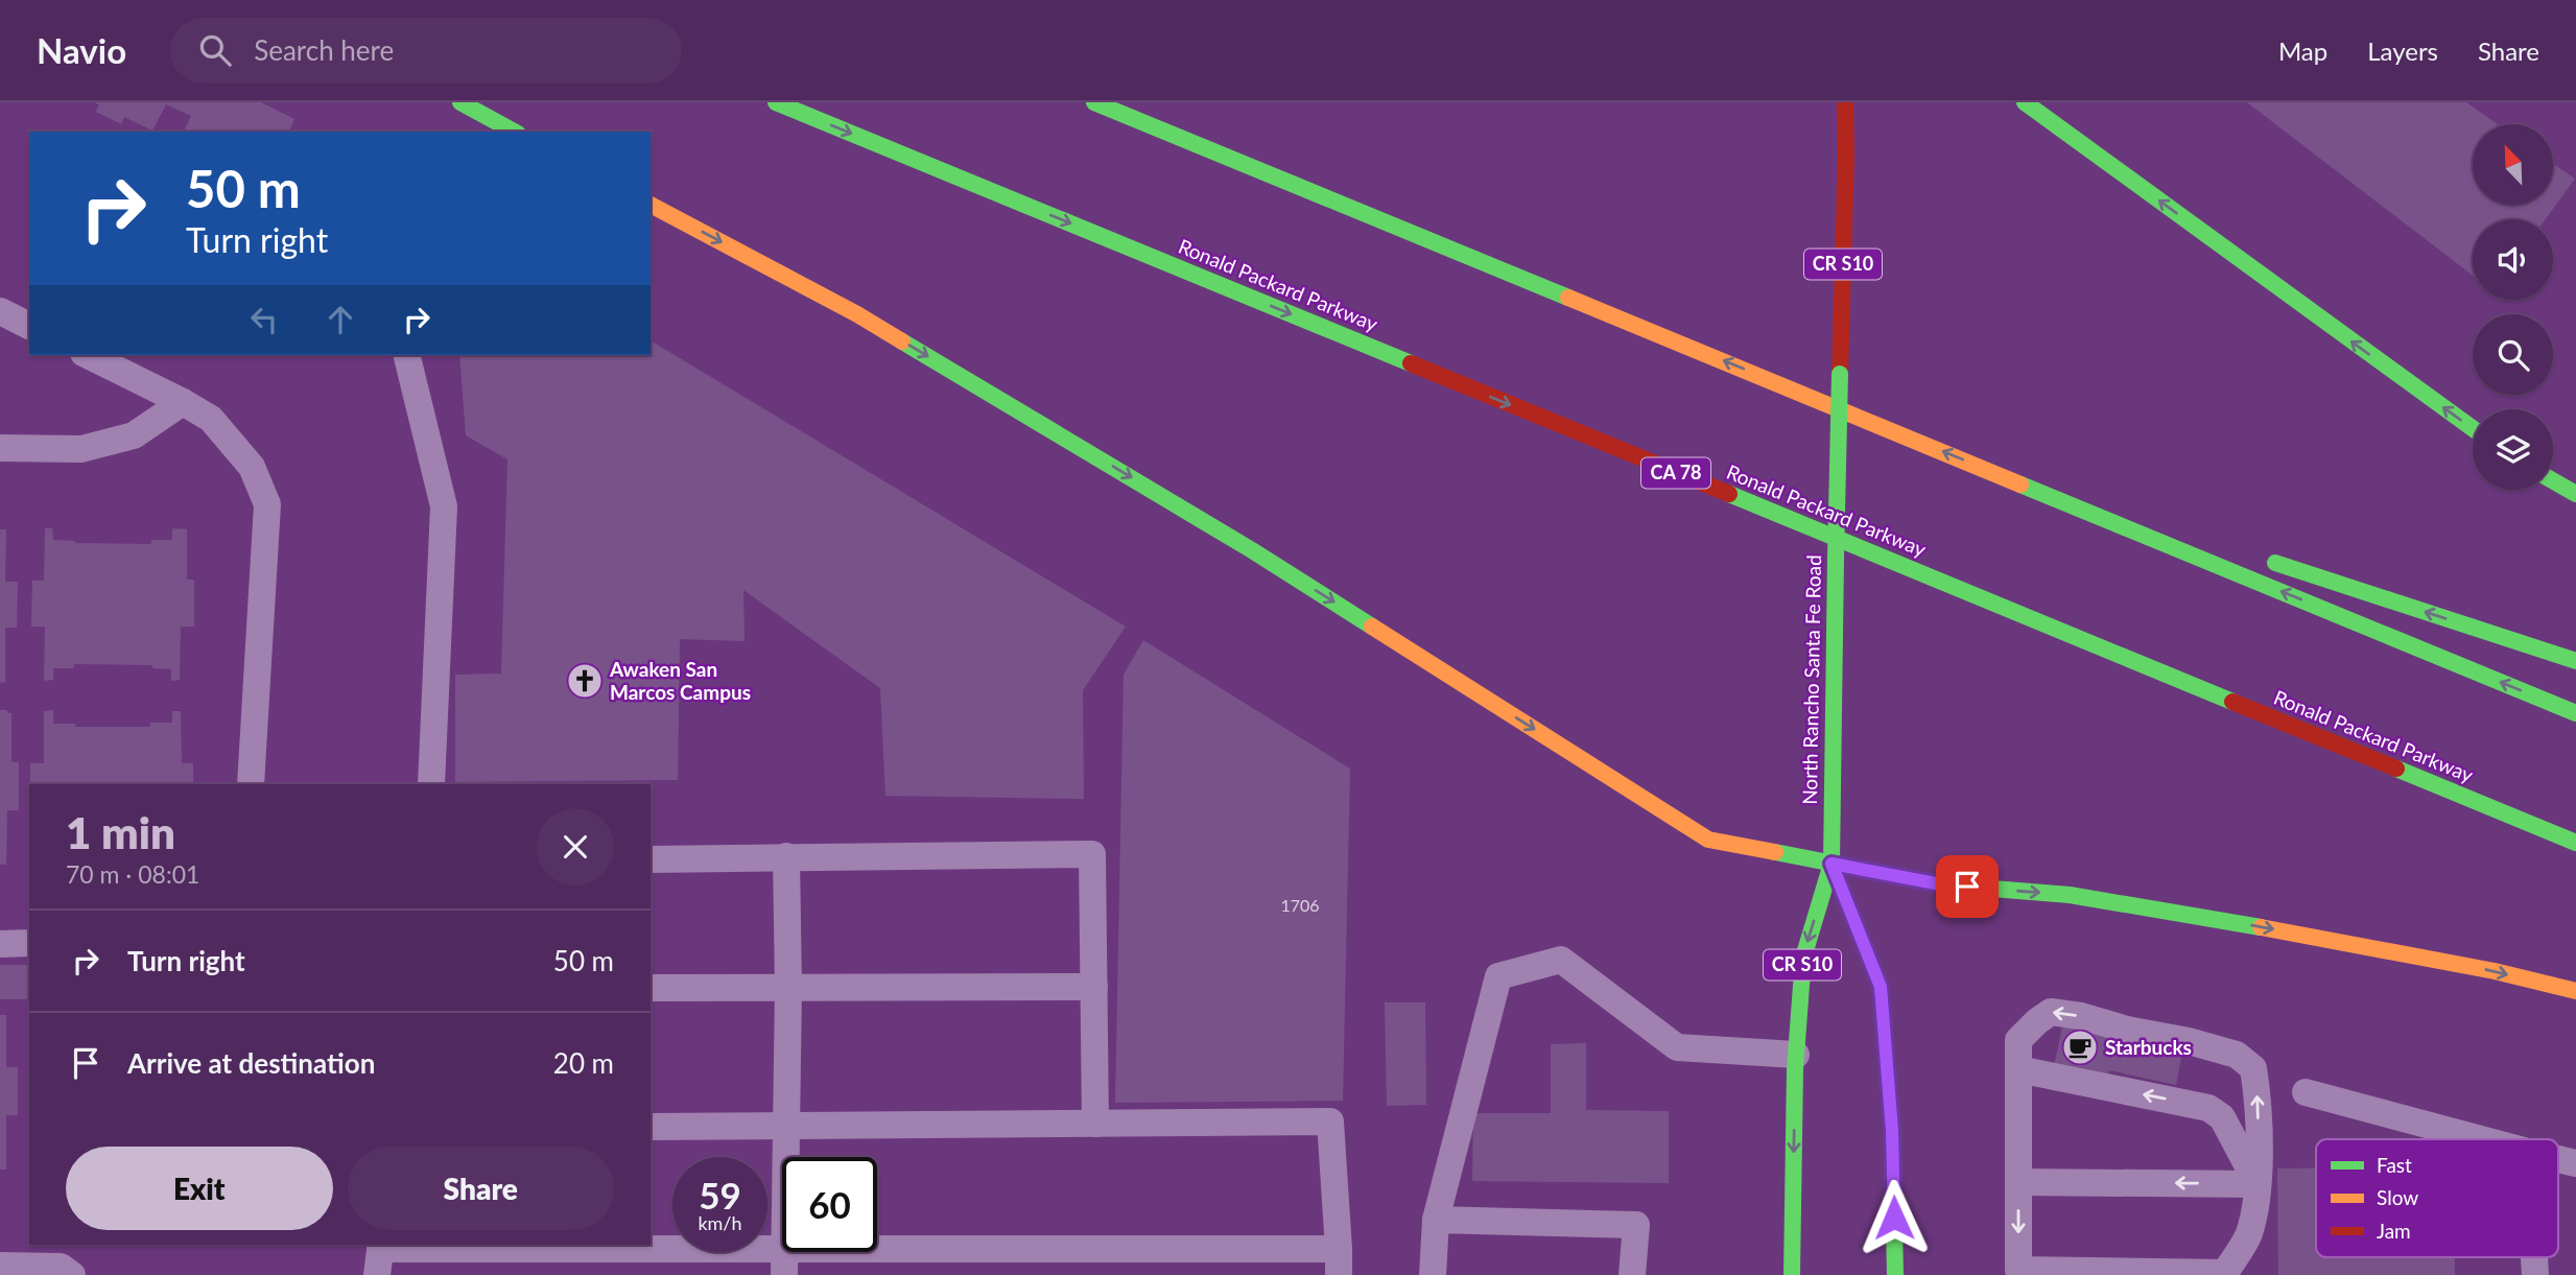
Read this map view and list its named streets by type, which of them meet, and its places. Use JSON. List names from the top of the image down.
{
  "streets": {
    "main road": [
      "CR S10",
      "Ronald Packard Parkway",
      "CA 78",
      "North Rancho Santa Fe Road"
    ]
  },
  "crossings": [
    ["CR S10", "North Rancho Santa Fe Road"]
  ],
  "places": {
    "church": ["Awaken San Marcos Campus"],
    "cafe": ["Starbucks"]
  },
  "house_numbers": ["1706"],
  "legend": ["Fast", "Slow", "Jam"],
  "north": "top left",
  "page": {
    "header": "Navio",
    "search": "Search here",
    "nav": ["Map", "Layers", "Share"],
    "turn": ["50 m", "Turn right"],
    "heading": ["1 min", "70 m · 08:01"],
    "list": [
      {
        "name": "Turn right",
        "value": "50 m"
      },
      {
        "name": "Arrive at destination",
        "value": "20 m"
      }
    ],
    "buttons": ["Exit", "Share"],
    "speed": "59 km/h",
    "limit": "60"
  }
}
